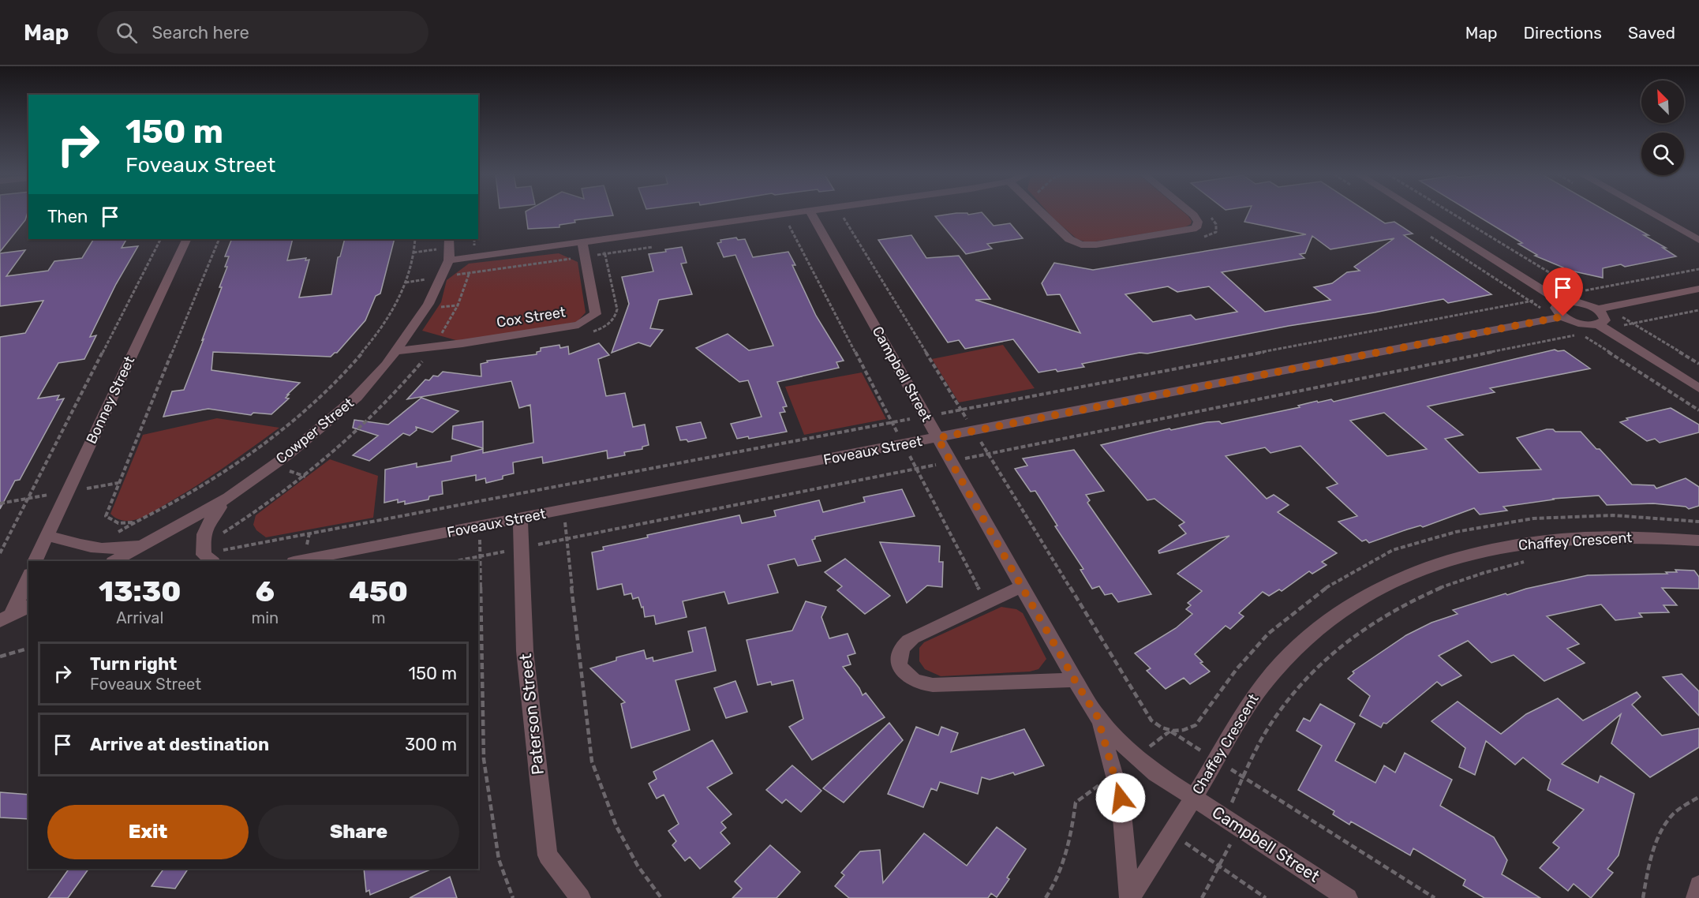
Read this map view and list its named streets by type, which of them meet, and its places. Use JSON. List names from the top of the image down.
{
  "streets": {
    "street": [
      "Cox Street",
      "Campbell Street",
      "Bonney Street",
      "Cowper Street",
      "Foveaux Street",
      "Chaffey Crescent",
      "Paterson Street"
    ]
  },
  "crossings": [
    ["Cox Street", "Cowper Street"],
    ["Campbell Street", "Foveaux Street"],
    ["Campbell Street", "Chaffey Crescent"],
    ["Foveaux Street", "Paterson Street"]
  ],
  "north": "top left",
  "page": {
    "header": "Map",
    "search": "Search here",
    "nav": ["Map", "Directions", "Saved"],
    "turn": ["150 m", "Foveaux Street"],
    "then": "Then",
    "eta": [
      "13:30",
      "Arrival",
      "6",
      "min",
      "450",
      "m"
    ],
    "list": [
      {
        "name": "Turn right",
        "note": "Foveaux Street",
        "value": "150 m"
      },
      {
        "name": "Arrive at destination",
        "value": "300 m"
      }
    ],
    "buttons": ["Exit", "Share"]
  }
}
